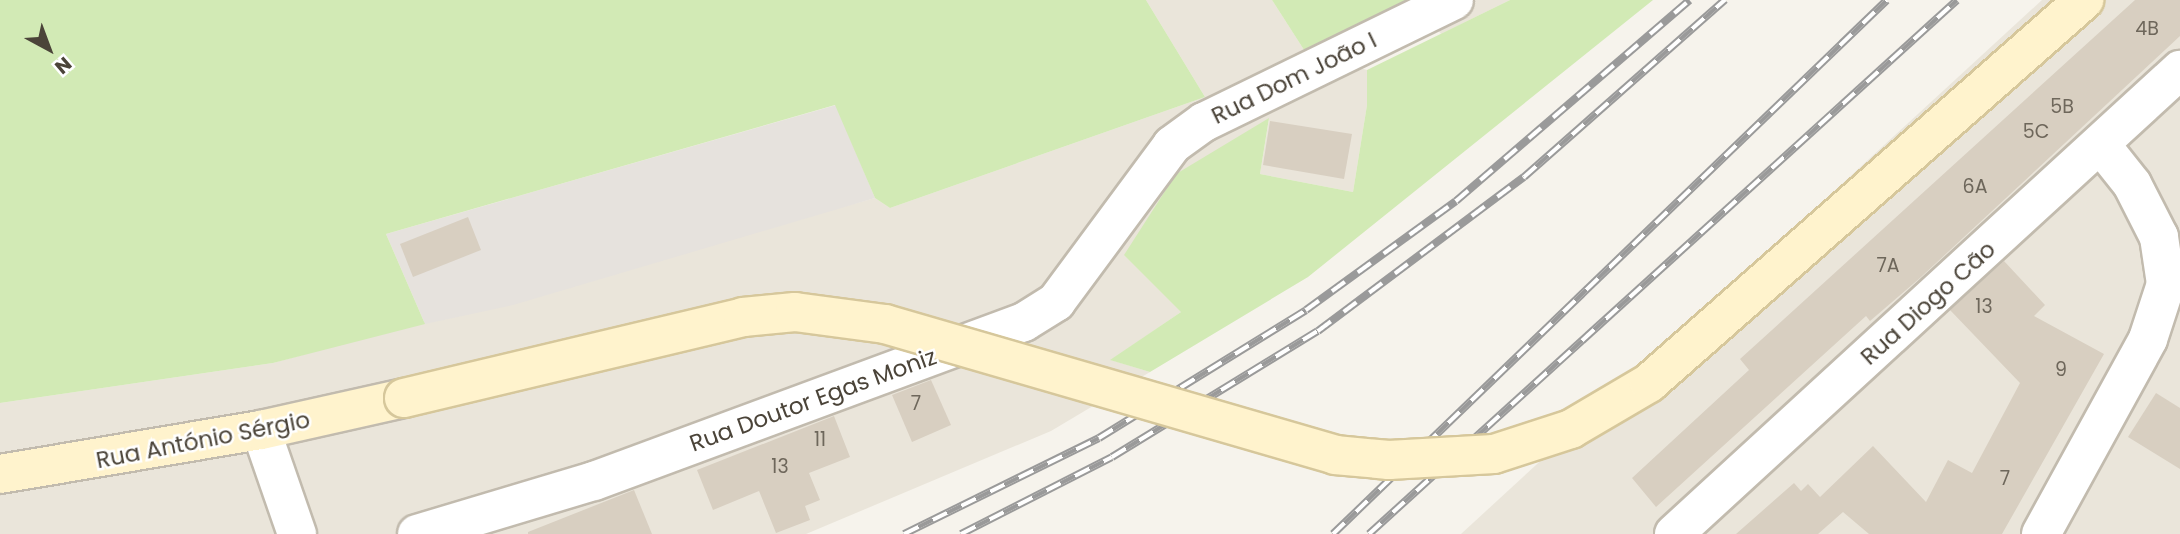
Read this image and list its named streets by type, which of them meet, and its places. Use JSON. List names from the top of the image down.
{
  "streets": {
    "main road": ["Rua António Sérgio"],
    "street": ["Rua Dom João I", "Rua Diogo Cão", "Rua Doutor Egas Moniz"]
  },
  "crossings": [
    ["Rua Dom João I", "Rua Doutor Egas Moniz"]
  ],
  "house_numbers": [
    "4B",
    "5B",
    "5C",
    "6A",
    "7A",
    "13",
    "9",
    "7",
    "11",
    "13",
    "7"
  ],
  "north": "bottom right"
}
